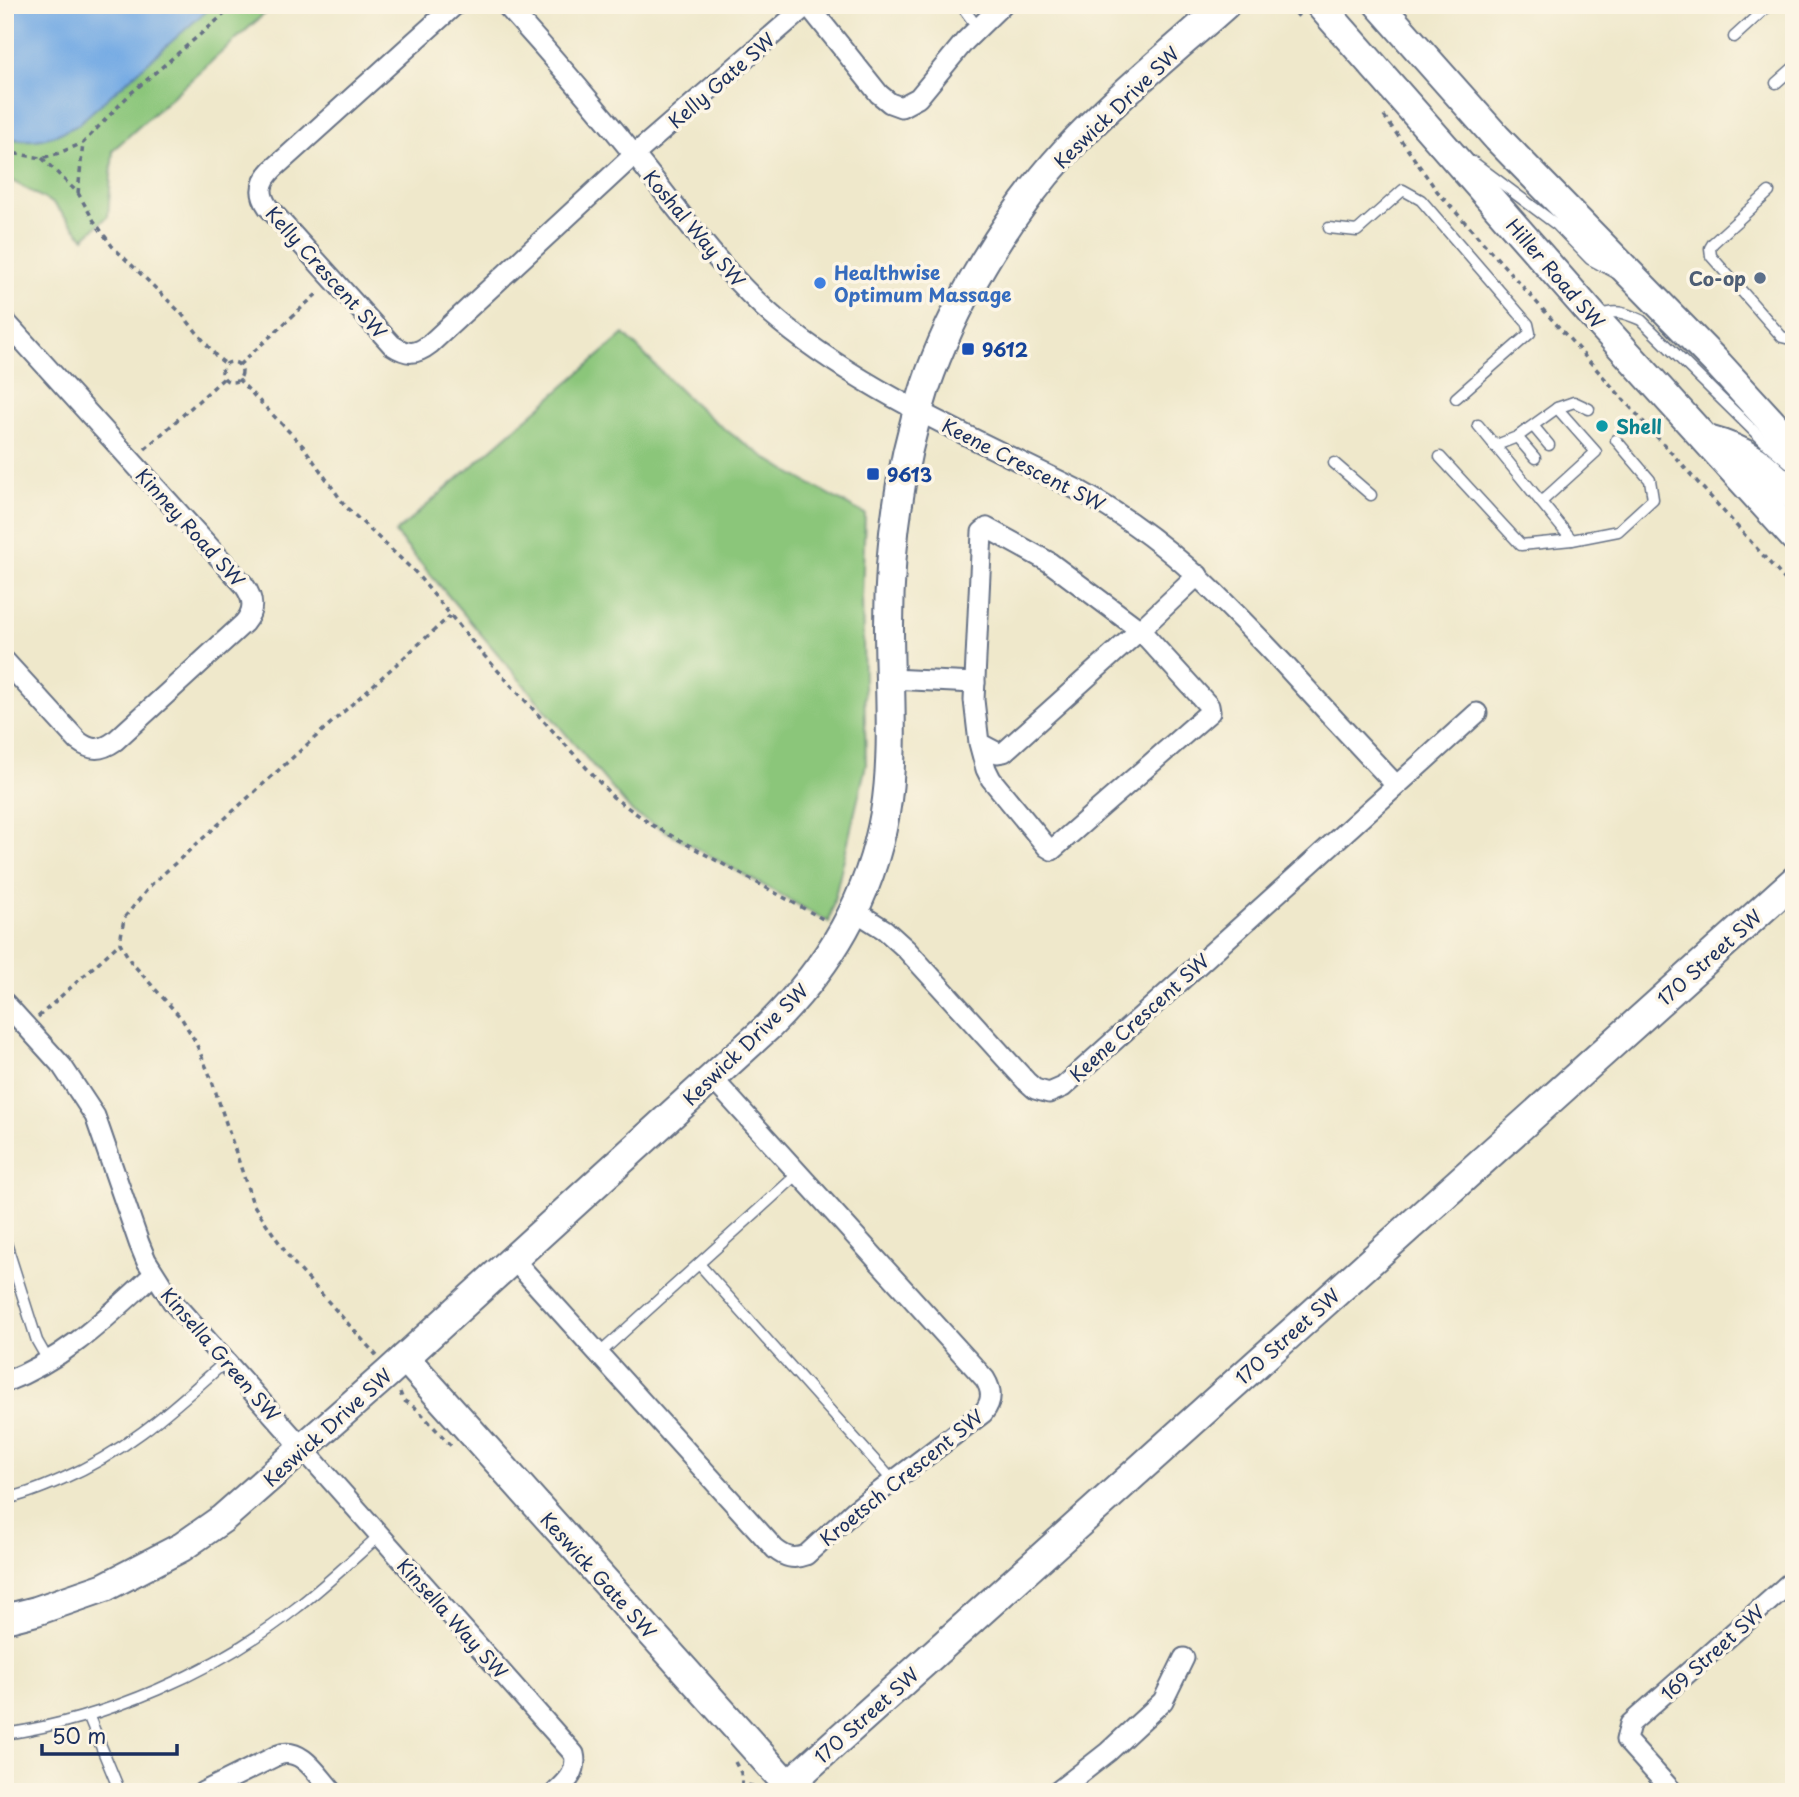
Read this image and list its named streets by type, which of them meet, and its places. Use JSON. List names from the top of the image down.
{
  "streets": {
    "main road": [
      "Keswick Drive SW",
      "Hiller Road SW",
      "170 Street SW",
      "Keswick Gate SW"
    ],
    "street": [
      "Kelly Gate SW",
      "Koshal Way SW",
      "Kelly Crescent SW",
      "Keene Crescent SW",
      "Kinney Road SW",
      "Kinsella Green SW",
      "Kroetsch Crescent SW",
      "Kinsella Way SW",
      "169 Street SW"
    ]
  },
  "crossings": [
    ["Kelly Gate SW", "Koshal Way SW"],
    ["Kelly Gate SW", "Kelly Crescent SW"],
    ["Keswick Drive SW", "Koshal Way SW"],
    ["Keswick Drive SW", "Keene Crescent SW"],
    ["Keswick Drive SW", "Kinsella Green SW"],
    ["Keswick Drive SW", "Kroetsch Crescent SW"],
    ["Keswick Drive SW", "Keswick Gate SW"],
    ["Keswick Drive SW", "Kinsella Way SW"],
    ["Koshal Way SW", "Kelly Crescent SW"],
    ["Koshal Way SW", "Keene Crescent SW"],
    ["170 Street SW", "Keswick Gate SW"],
    ["Kinsella Green SW", "Kinsella Way SW"]
  ],
  "places": {
    "other": ["Co-op", "Healthwise Optimum Massage", "Shell"],
    "transit": ["9612", "9613"]
  },
  "scale_bar": "50 m"
}
